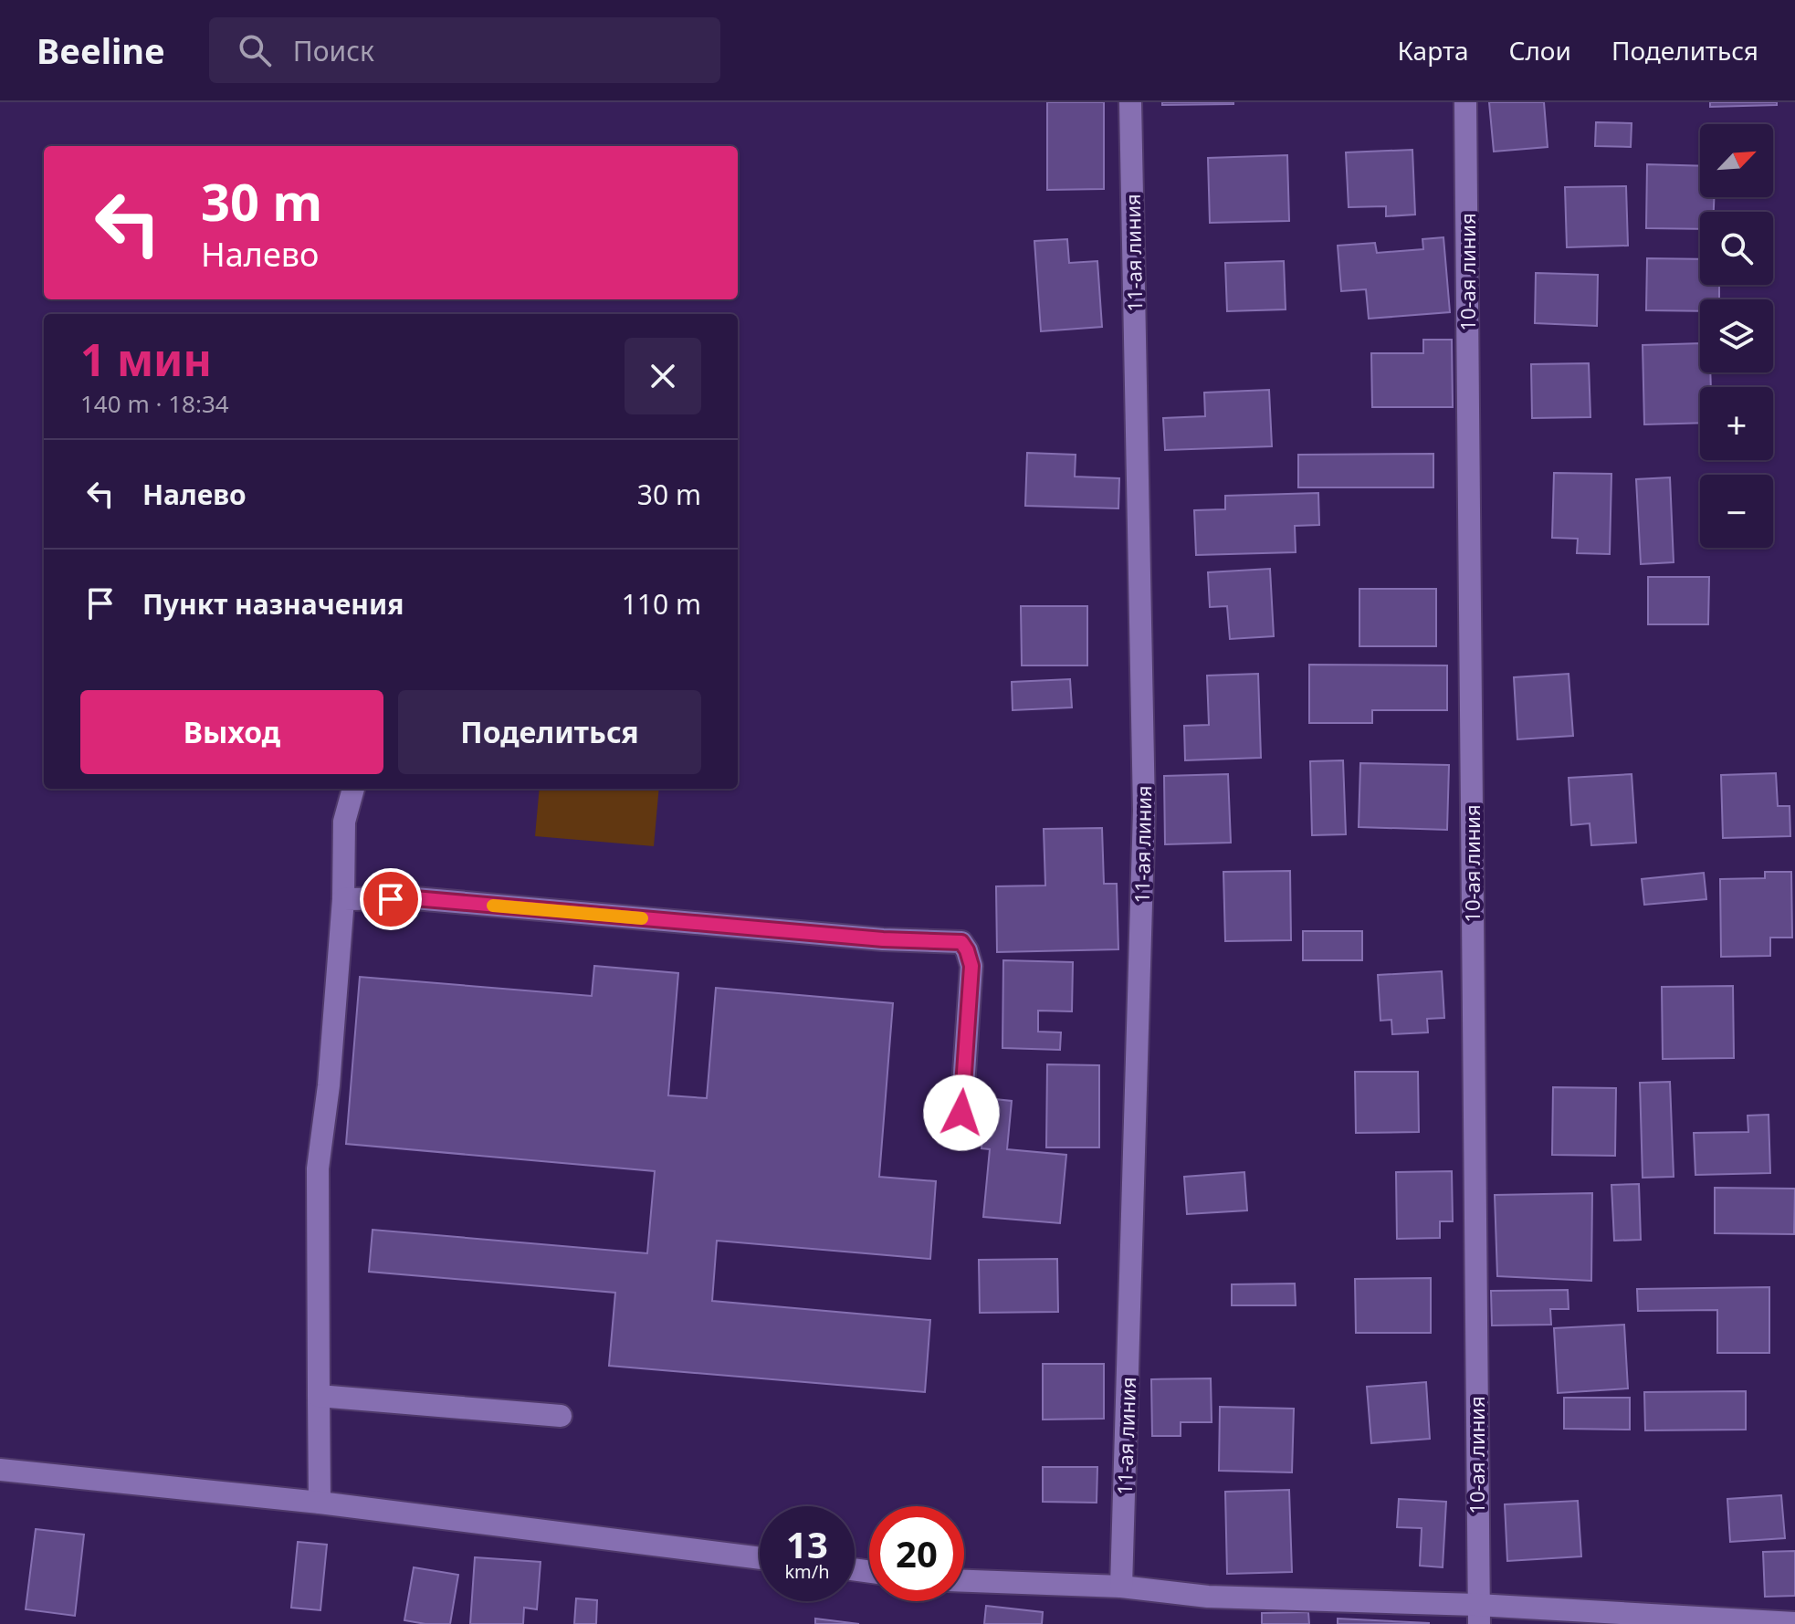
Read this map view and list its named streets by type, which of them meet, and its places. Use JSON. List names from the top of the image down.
{
  "streets": {
    "street": ["11-ая линия", "10-ая линия"]
  },
  "north": "top right",
  "page": {
    "header": "Beeline",
    "search": "Поиск",
    "nav": ["Карта", "Слои", "Поделиться"],
    "map_buttons": ["+", "−"],
    "turn": ["30 m", "Налево"],
    "heading": ["1 мин", "140 m · 18:34"],
    "list": [
      {
        "name": "Налево",
        "value": "30 m"
      },
      {
        "name": "Пункт назначения",
        "value": "110 m"
      }
    ],
    "buttons": ["Выход", "Поделиться"],
    "speed": "13 km/h",
    "limit": "20"
  }
}
